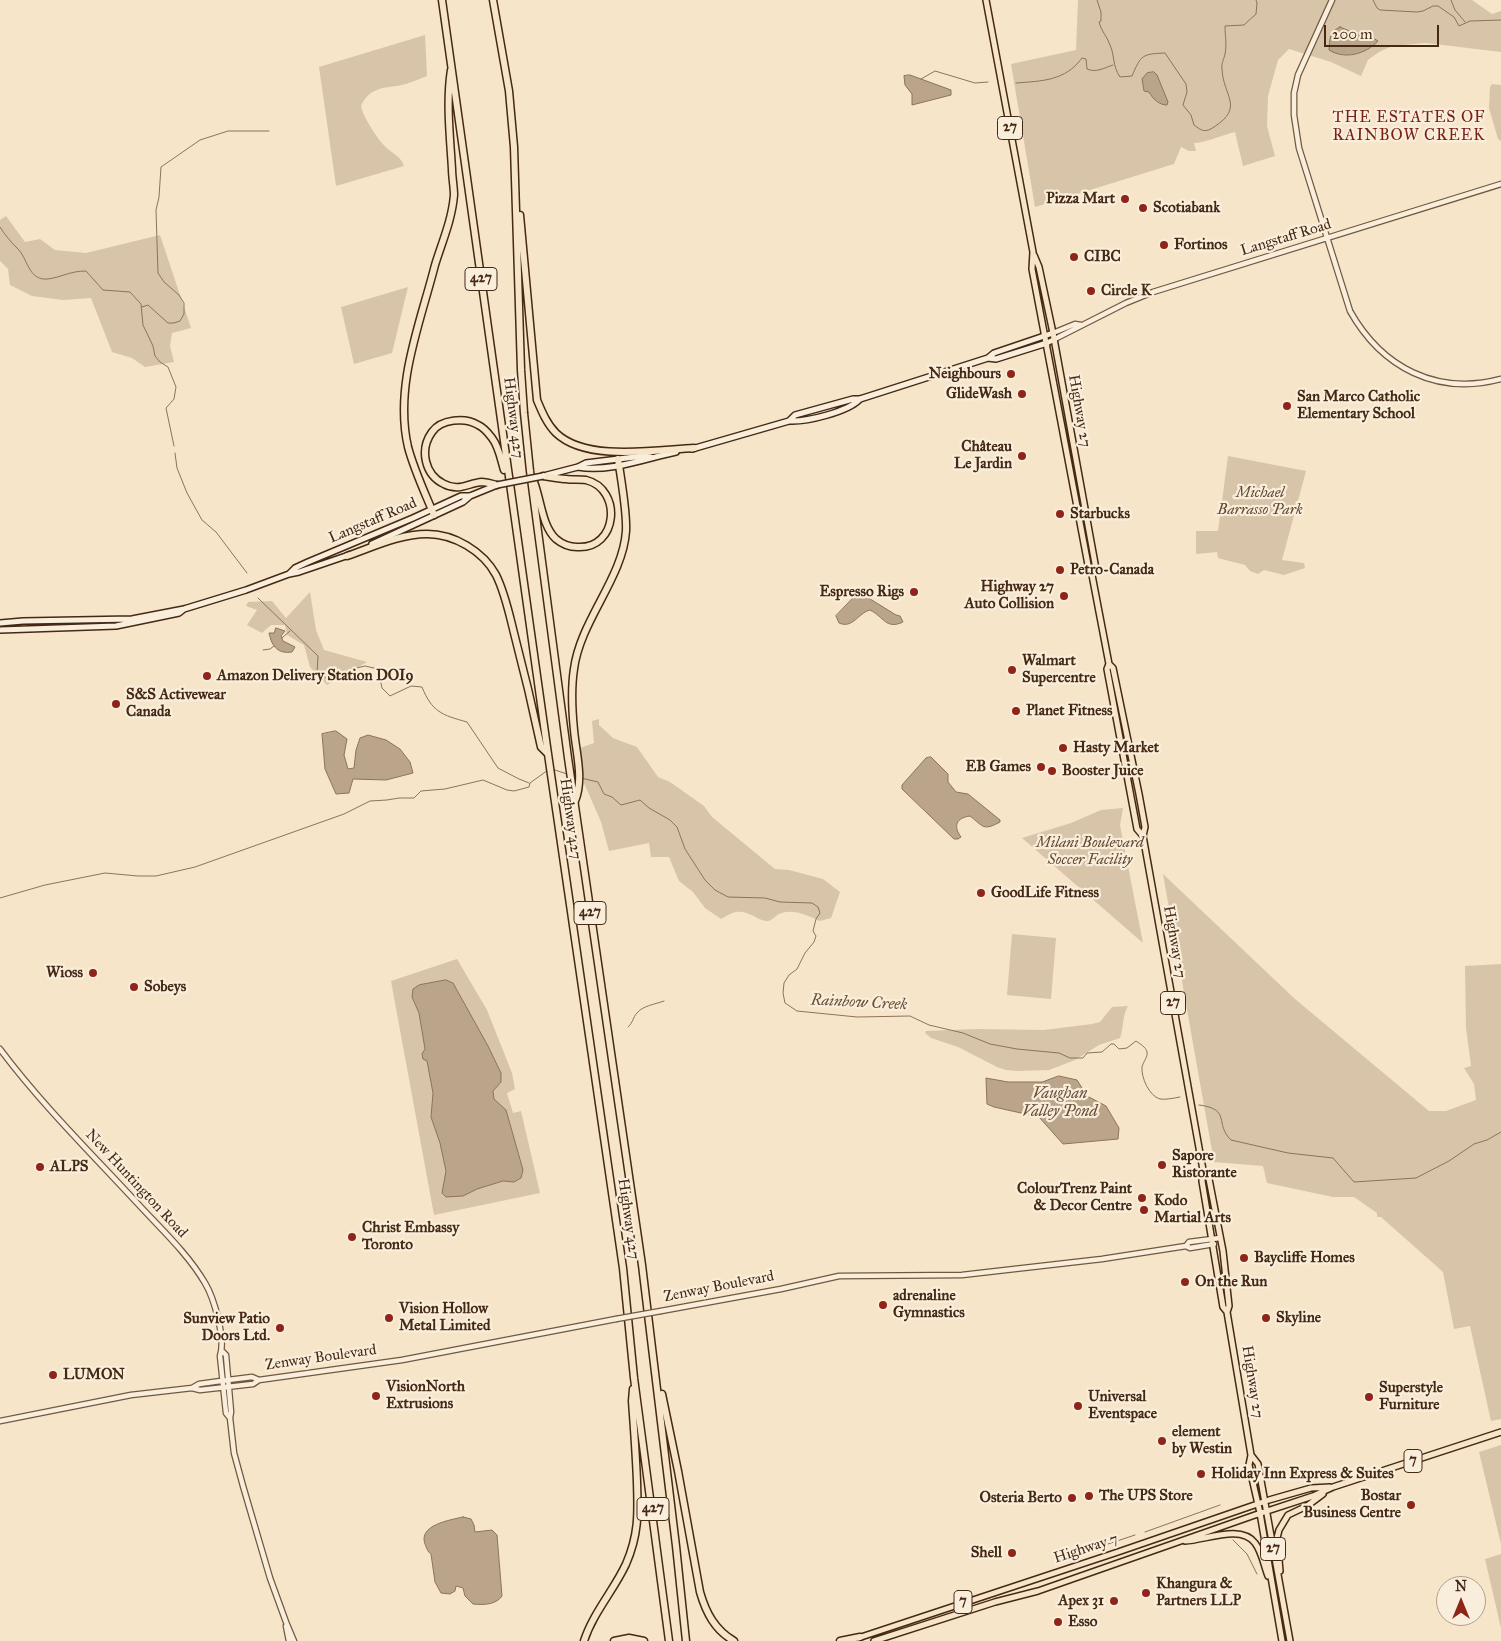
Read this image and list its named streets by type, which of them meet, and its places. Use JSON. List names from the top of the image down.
{
  "streets": {
    "highway": ["427", "Highway 427"],
    "main road": [
      "27",
      "Langstaff Road",
      "Highway 27",
      "7",
      "Highway 7"
    ],
    "street": ["New Huntington Road", "Zenway Boulevard"]
  },
  "crossings": [
    ["Langstaff Road", "Highway 27"],
    ["Highway 27", "Zenway Boulevard"],
    ["Highway 27", "Highway 7"],
    ["New Huntington Road", "Zenway Boulevard"]
  ],
  "districts": ["THE ESTATES OF RAINBOW CREEK"],
  "water": ["Rainbow Creek", "Vaughan Valley Pond"],
  "parks": ["Michael Barrasso Park", "Milani Boulevard Soccer Facility"],
  "places": [
    "Pizza Mart",
    "Scotiabank",
    "Fortinos",
    "CIBC",
    "Circle K",
    "Neighbours",
    "GlideWash",
    "San Marco Catholic Elementary School",
    "Château Le Jardin",
    "Starbucks",
    "Petro-Canada",
    "Espresso Rigs",
    "Highway 27 Auto Collision",
    "Walmart Supercentre",
    "Amazon Delivery Station DOI9",
    "S&S Activewear Canada",
    "Planet Fitness",
    "Hasty Market",
    "EB Games",
    "Booster Juice",
    "GoodLife Fitness",
    "Wioss",
    "Sobeys",
    "Sapore Ristorante",
    "ALPS",
    "ColourTrenz Paint & Decor Centre",
    "Kodo Martial Arts",
    "Christ Embassy Toronto",
    "Baycliffe Homes",
    "On the Run",
    "adrenaline Gymnastics",
    "Vision Hollow Metal Limited",
    "Skyline",
    "Sunview Patio Doors Ltd.",
    "LUMON",
    "VisionNorth Extrusions",
    "Superstyle Furniture",
    "Universal Eventspace",
    "element by Westin",
    "Holiday Inn Express & Suites",
    "The UPS Store",
    "Osteria Berto",
    "Bostar Business Centre",
    "Shell",
    "Khangura & Partners LLP",
    "Apex 31",
    "Esso"
  ],
  "scale_bar": "200 m",
  "north": "top"
}
